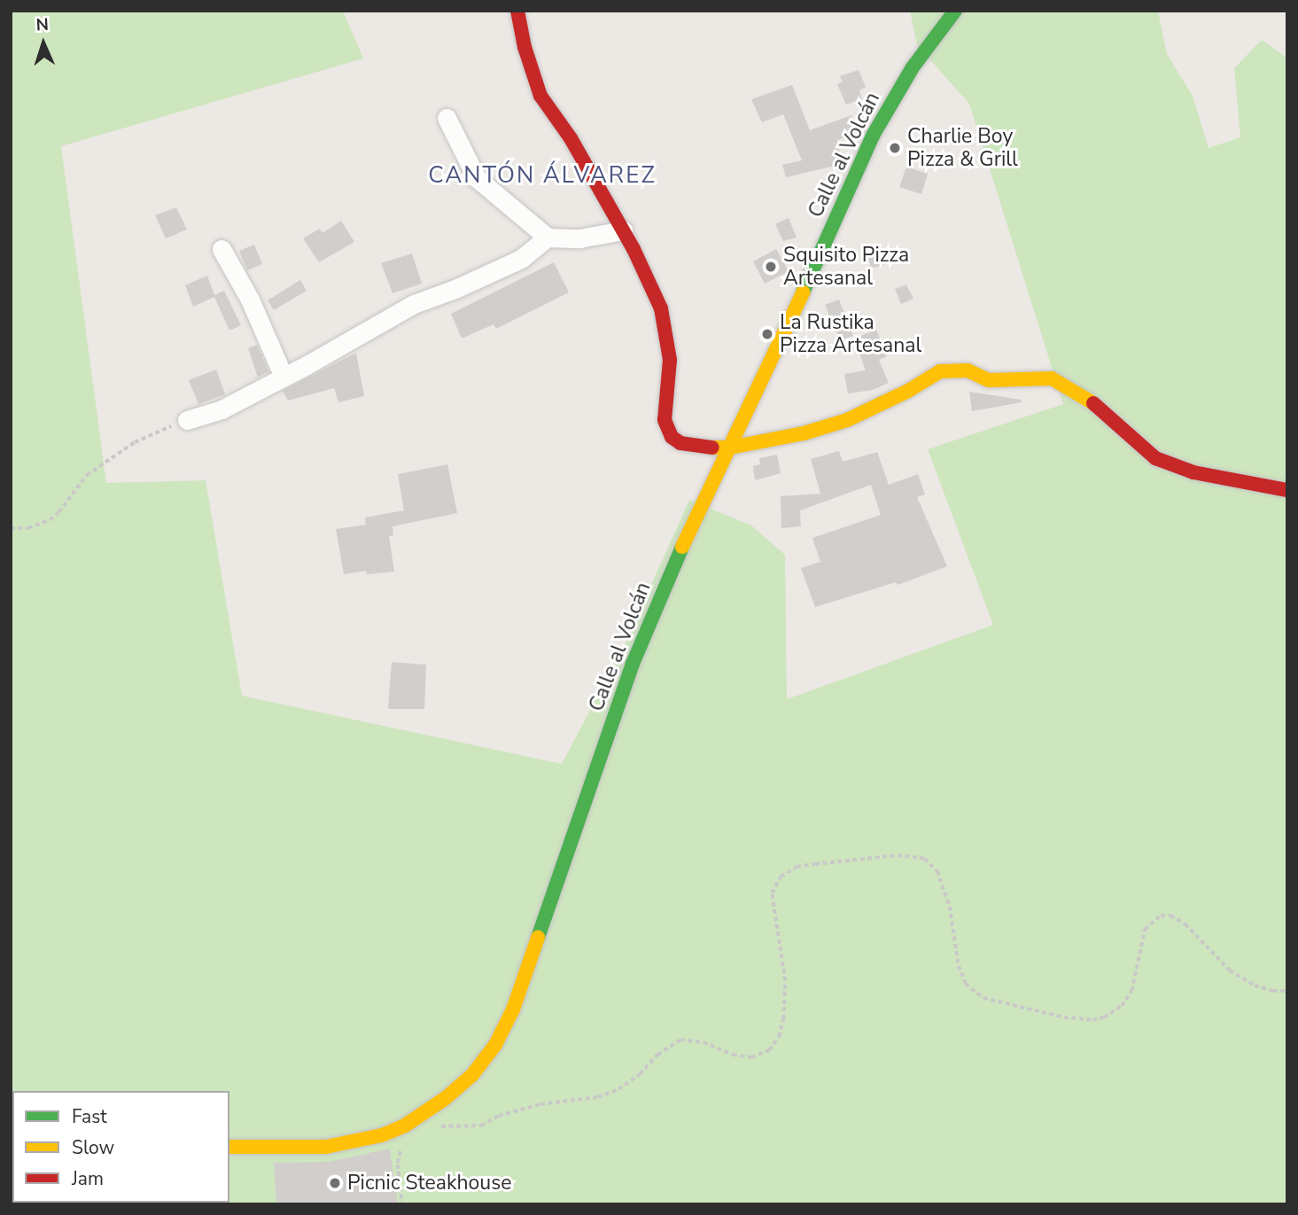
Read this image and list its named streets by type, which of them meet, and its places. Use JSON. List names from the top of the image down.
{
  "streets": {
    "street": ["Calle al Volcán"]
  },
  "districts": ["CANTÓN ÁLVAREZ"],
  "places": [
    "Charlie Boy Pizza & Grill",
    "Squisito Pizza Artesanal",
    "La Rustika Pizza Artesanal",
    "Picnic Steakhouse"
  ],
  "legend": ["Fast", "Slow", "Jam"],
  "north": "top"
}
